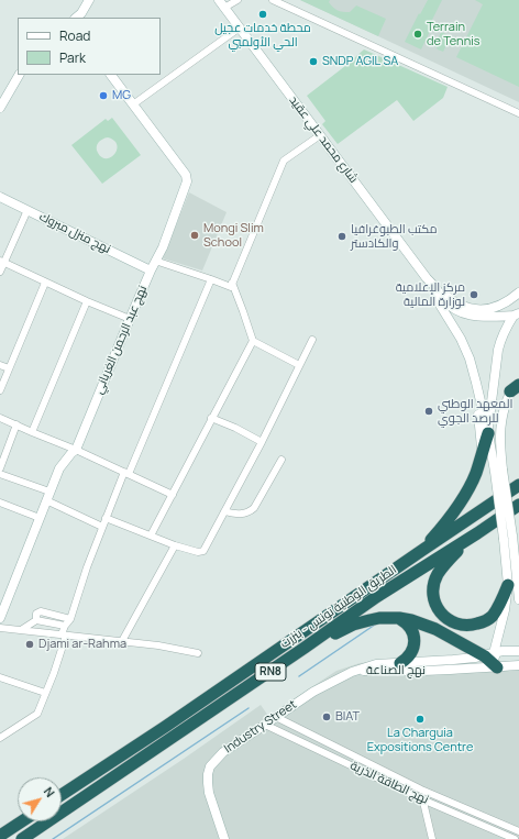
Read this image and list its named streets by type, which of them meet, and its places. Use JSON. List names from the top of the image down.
{
  "streets": {
    "highway": ["الطريق الوطنية تونس - بنزرت", "RN8"],
    "street": [
      "شارع محمد علي عقيد",
      "نهج منزل مبروك",
      "نهج عبد الرحمن الغرياني",
      "نهج الصناعة",
      "Industry Street",
      "نهج الطاقة الذرية"
    ]
  },
  "crossings": [
    ["نهج منزل مبروك", "نهج عبد الرحمن الغرياني"],
    ["نهج الصناعة", "Industry Street"],
    ["Industry Street", "نهج الطاقة الذرية"]
  ],
  "places": [
    "محطة خدمات عجيل الحي الأولمبي",
    "Terrain de Tennis",
    "SNDP AGIL SA",
    "MG",
    "Mongi Slim School",
    "مكتب الطبوغرافيا والكادستر",
    "مركز الإعلامية لوزارة المالية",
    "المعهد الوطني للرصد الجوي",
    "Djami ar-Rahma",
    "BIAT",
    "La Charguia Expositions Centre"
  ],
  "legend": ["Road", "Park"],
  "north": "top right"
}
